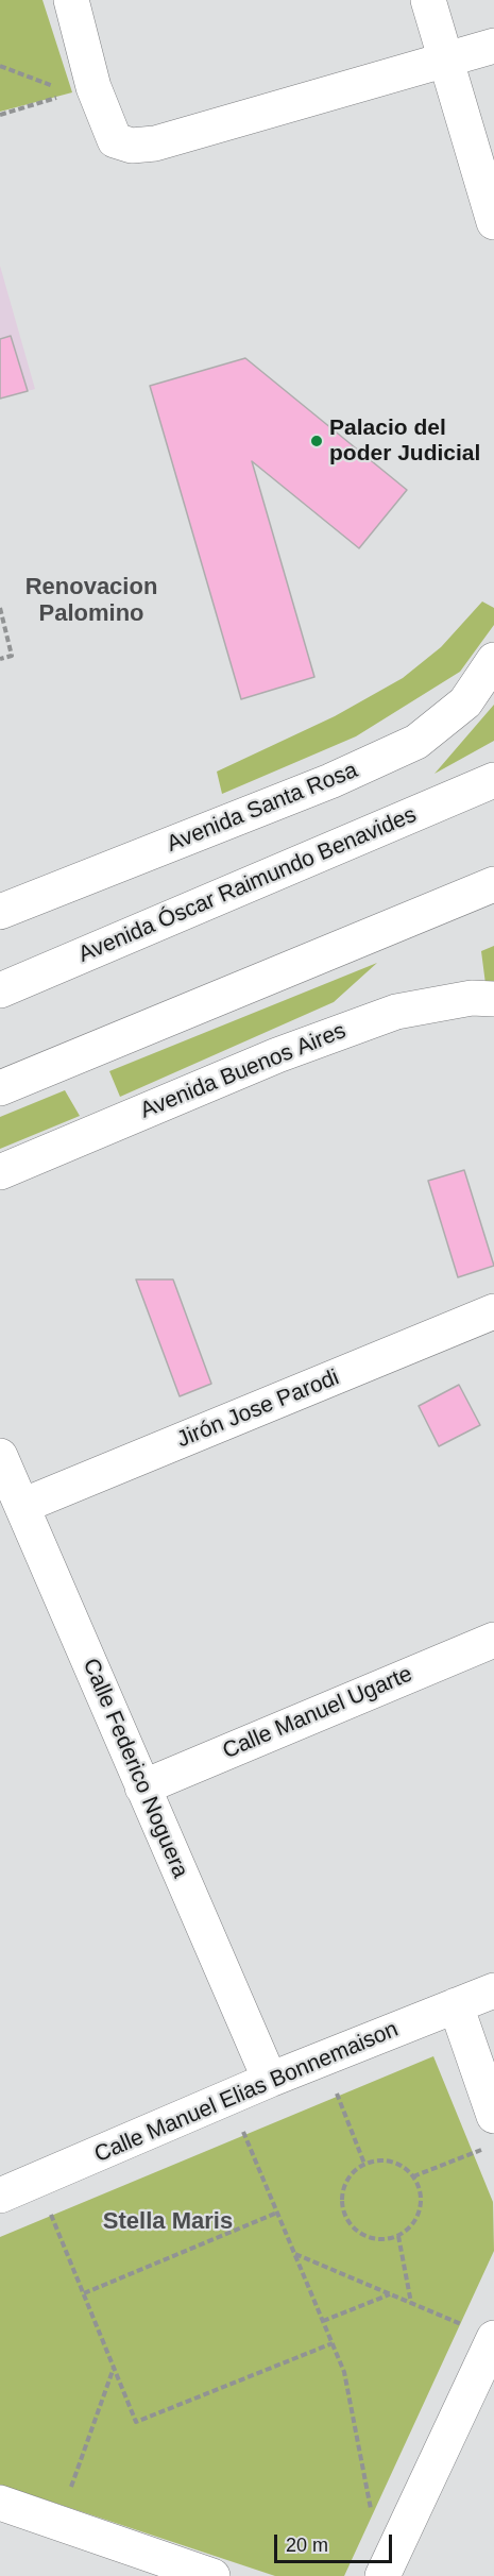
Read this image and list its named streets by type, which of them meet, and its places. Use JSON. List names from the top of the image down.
{
  "streets": {
    "street": [
      "Avenida Santa Rosa",
      "Avenida Óscar Raimundo Benavides",
      "Avenida Buenos Aires",
      "Jirón Jose Parodi",
      "Calle Manuel Ugarte",
      "Calle Federico Noguera",
      "Calle Manuel Elias Bonnemaison"
    ]
  },
  "crossings": [
    ["Jirón Jose Parodi", "Calle Federico Noguera"],
    ["Calle Manuel Ugarte", "Calle Federico Noguera"],
    ["Calle Federico Noguera", "Calle Manuel Elias Bonnemaison"]
  ],
  "districts": ["Renovacion Palomino", "Stella Maris"],
  "places": ["Palacio del poder Judicial"],
  "scale_bar": "20 m"
}
